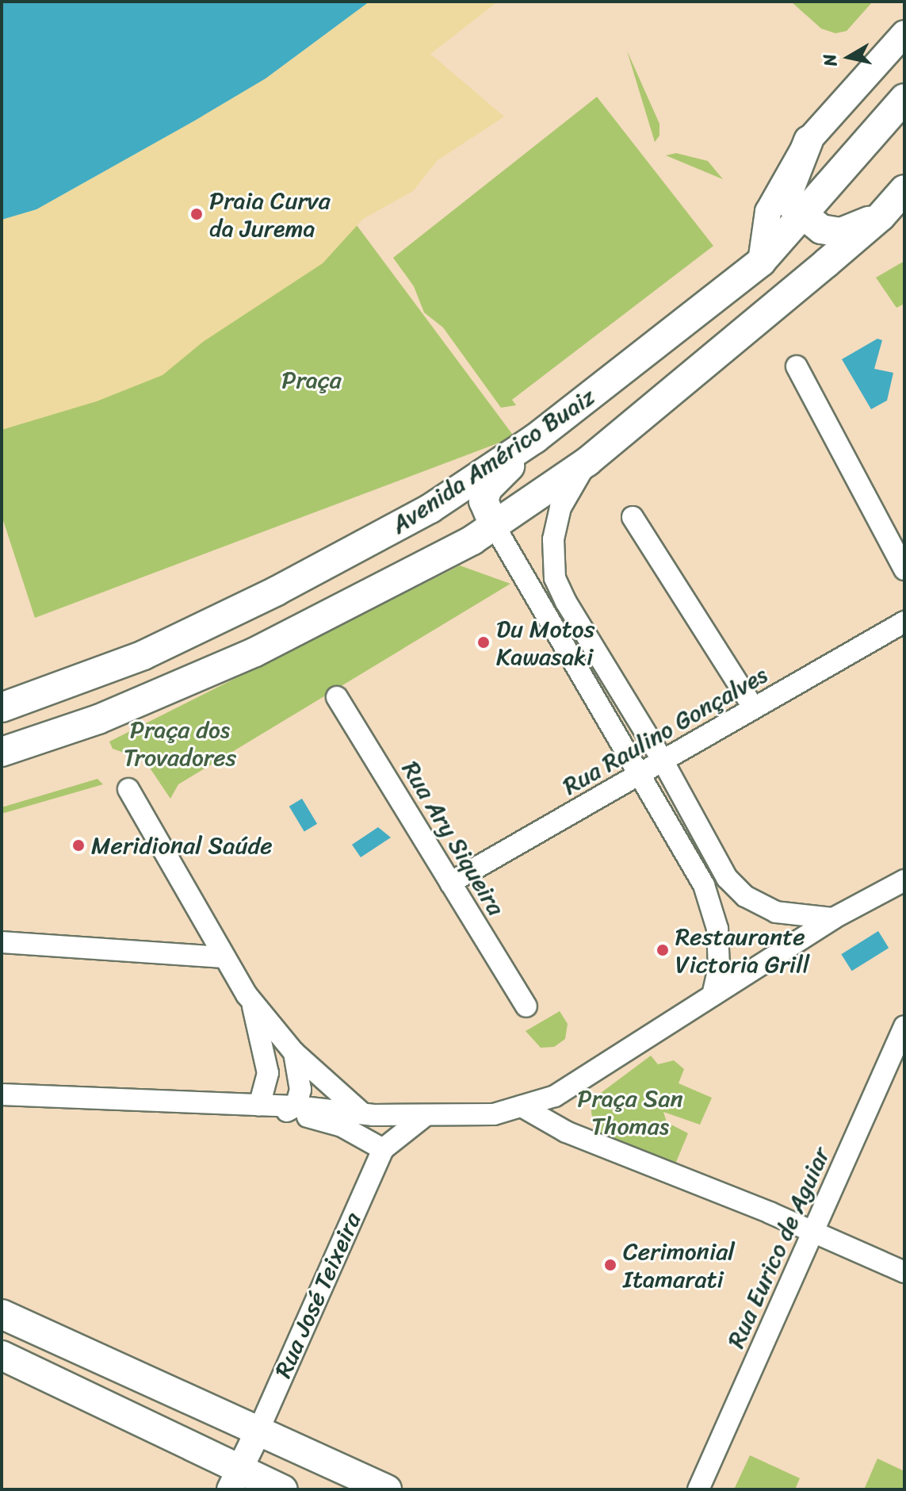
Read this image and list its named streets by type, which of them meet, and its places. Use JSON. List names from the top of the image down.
{
  "streets": {
    "main road": ["Avenida Américo Buaiz"],
    "street": [
      "Rua Raulino Gonçalves",
      "Rua Ary Siqueira",
      "Rua Eurico de Aguiar",
      "Rua José Teixeira"
    ]
  },
  "crossings": [
    ["Rua Raulino Gonçalves", "Rua Ary Siqueira"]
  ],
  "parks": ["Praça", "Praça dos Trovadores", "Praça San Thomas"],
  "places": [
    "Praia Curva da Jurema",
    "Du Motos Kawasaki",
    "Meridional Saúde",
    "Restaurante Victoria Grill",
    "Cerimonial Itamarati"
  ],
  "north": "left"
}
